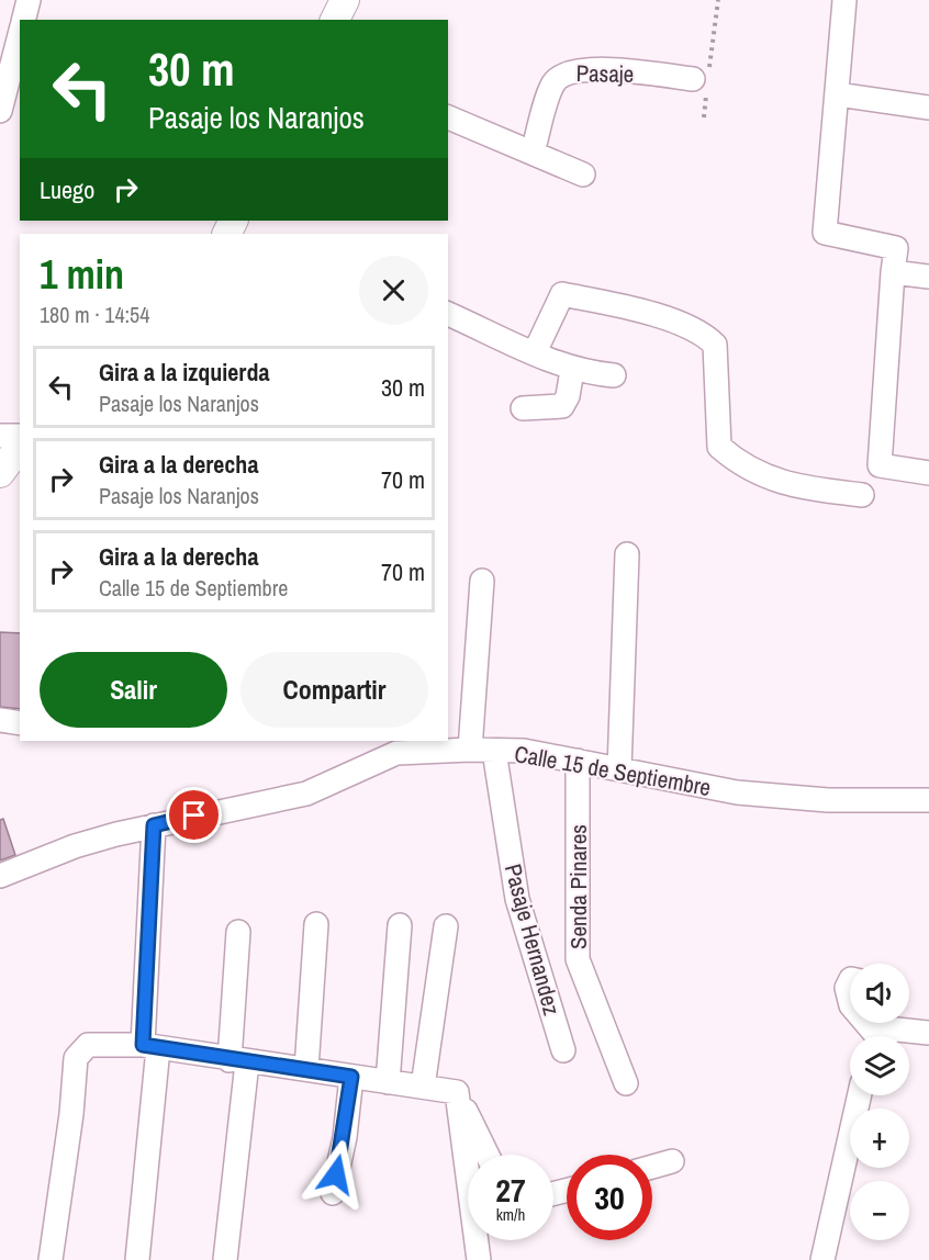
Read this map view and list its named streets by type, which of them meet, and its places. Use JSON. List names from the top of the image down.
{
  "streets": {
    "street": [
      "Pasaje",
      "Calle 15 de Septiembre",
      "Senda Pinares",
      "Pasaje Hernandez"
    ]
  },
  "crossings": [
    ["Calle 15 de Septiembre", "Senda Pinares"],
    ["Calle 15 de Septiembre", "Pasaje Hernandez"]
  ],
  "page": {
    "turn": ["30 m", "Pasaje los Naranjos"],
    "then": "Luego",
    "heading": ["1 min", "180 m · 14:54"],
    "list": [
      {
        "name": "Gira a la izquierda",
        "note": "Pasaje los Naranjos",
        "value": "30 m"
      },
      {
        "name": "Gira a la derecha",
        "note": "Pasaje los Naranjos",
        "value": "70 m"
      },
      {
        "name": "Gira a la derecha",
        "note": "Calle 15 de Septiembre",
        "value": "70 m"
      }
    ],
    "buttons": ["Salir", "Compartir"],
    "map_buttons": ["+", "−"],
    "speed": "27 km/h",
    "limit": "30"
  }
}
